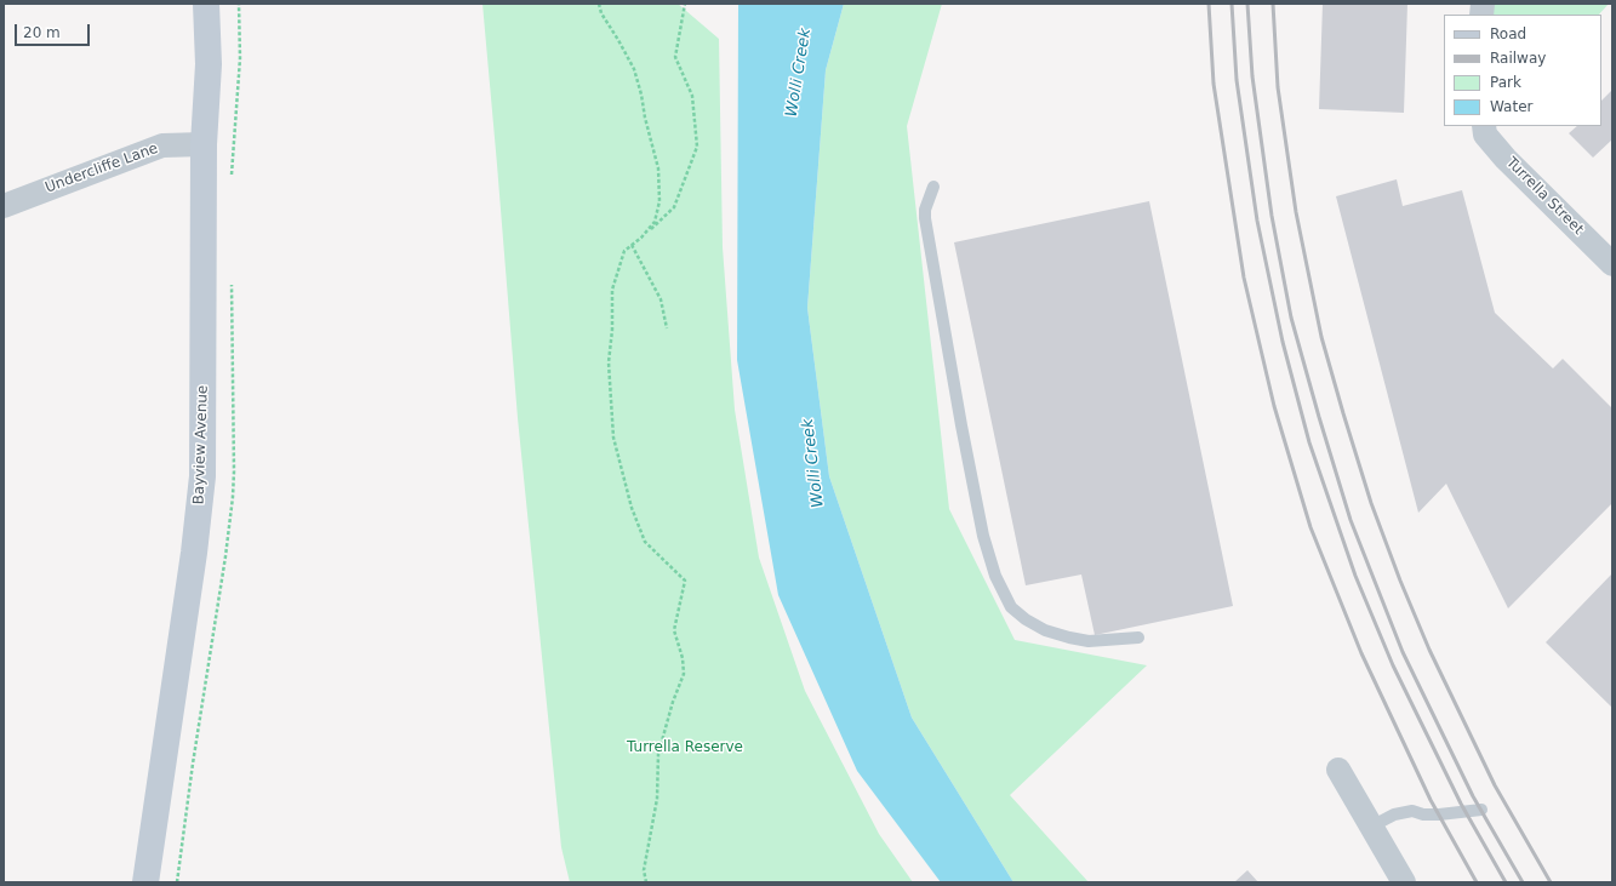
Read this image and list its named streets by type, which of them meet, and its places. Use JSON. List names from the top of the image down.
{
  "streets": {
    "main road": ["Bayview Avenue"],
    "street": ["Undercliffe Lane", "Turrella Street"]
  },
  "crossings": [
    ["Undercliffe Lane", "Bayview Avenue"]
  ],
  "water": ["Wolli Creek"],
  "parks": ["Turrella Reserve"],
  "legend": [
    "Road",
    "Railway",
    "Park",
    "Water"
  ],
  "scale_bar": "20 m"
}
